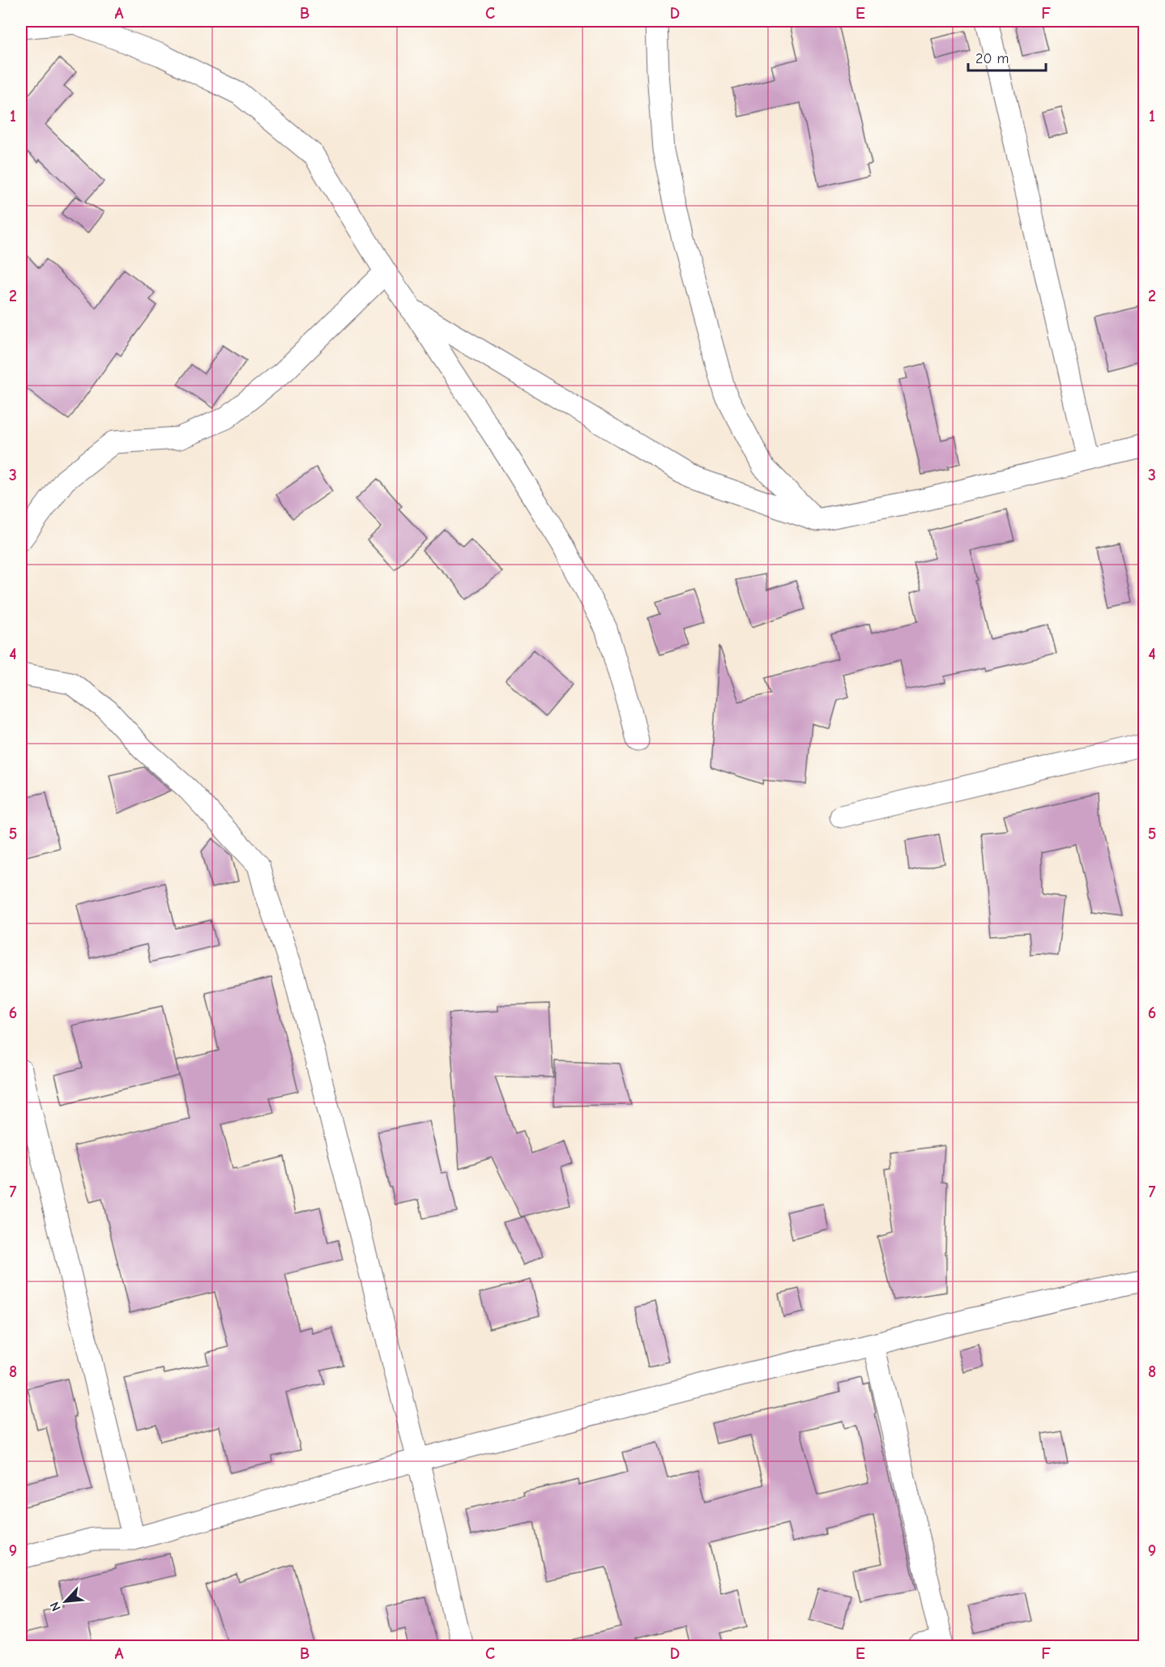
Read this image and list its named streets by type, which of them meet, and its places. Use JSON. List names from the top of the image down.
{
  "scale_bar": "20 m",
  "north": "bottom left",
  "grid": {
    "columns": [
      "A",
      "B",
      "C",
      "D",
      "E",
      "F"
    ],
    "rows": [
      "1",
      "2",
      "3",
      "4",
      "5",
      "6",
      "7",
      "8",
      "9"
    ]
  }
}
